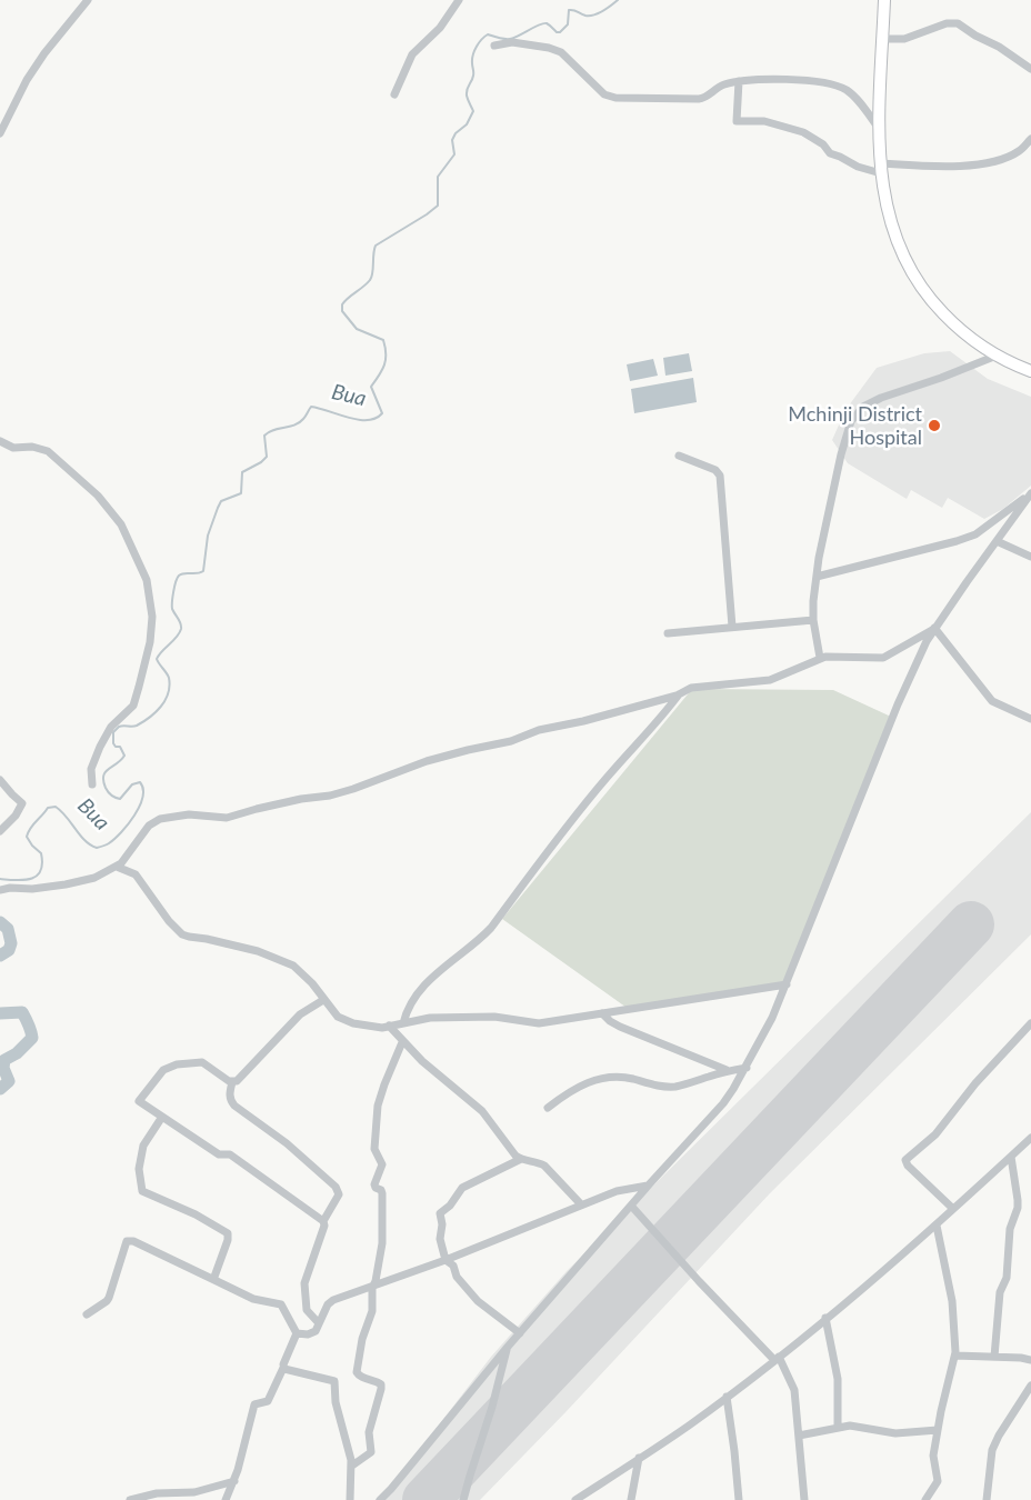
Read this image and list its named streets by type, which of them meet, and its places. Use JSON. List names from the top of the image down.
{
  "water": ["Bua"],
  "places": ["Mchinji District Hospital"]
}
